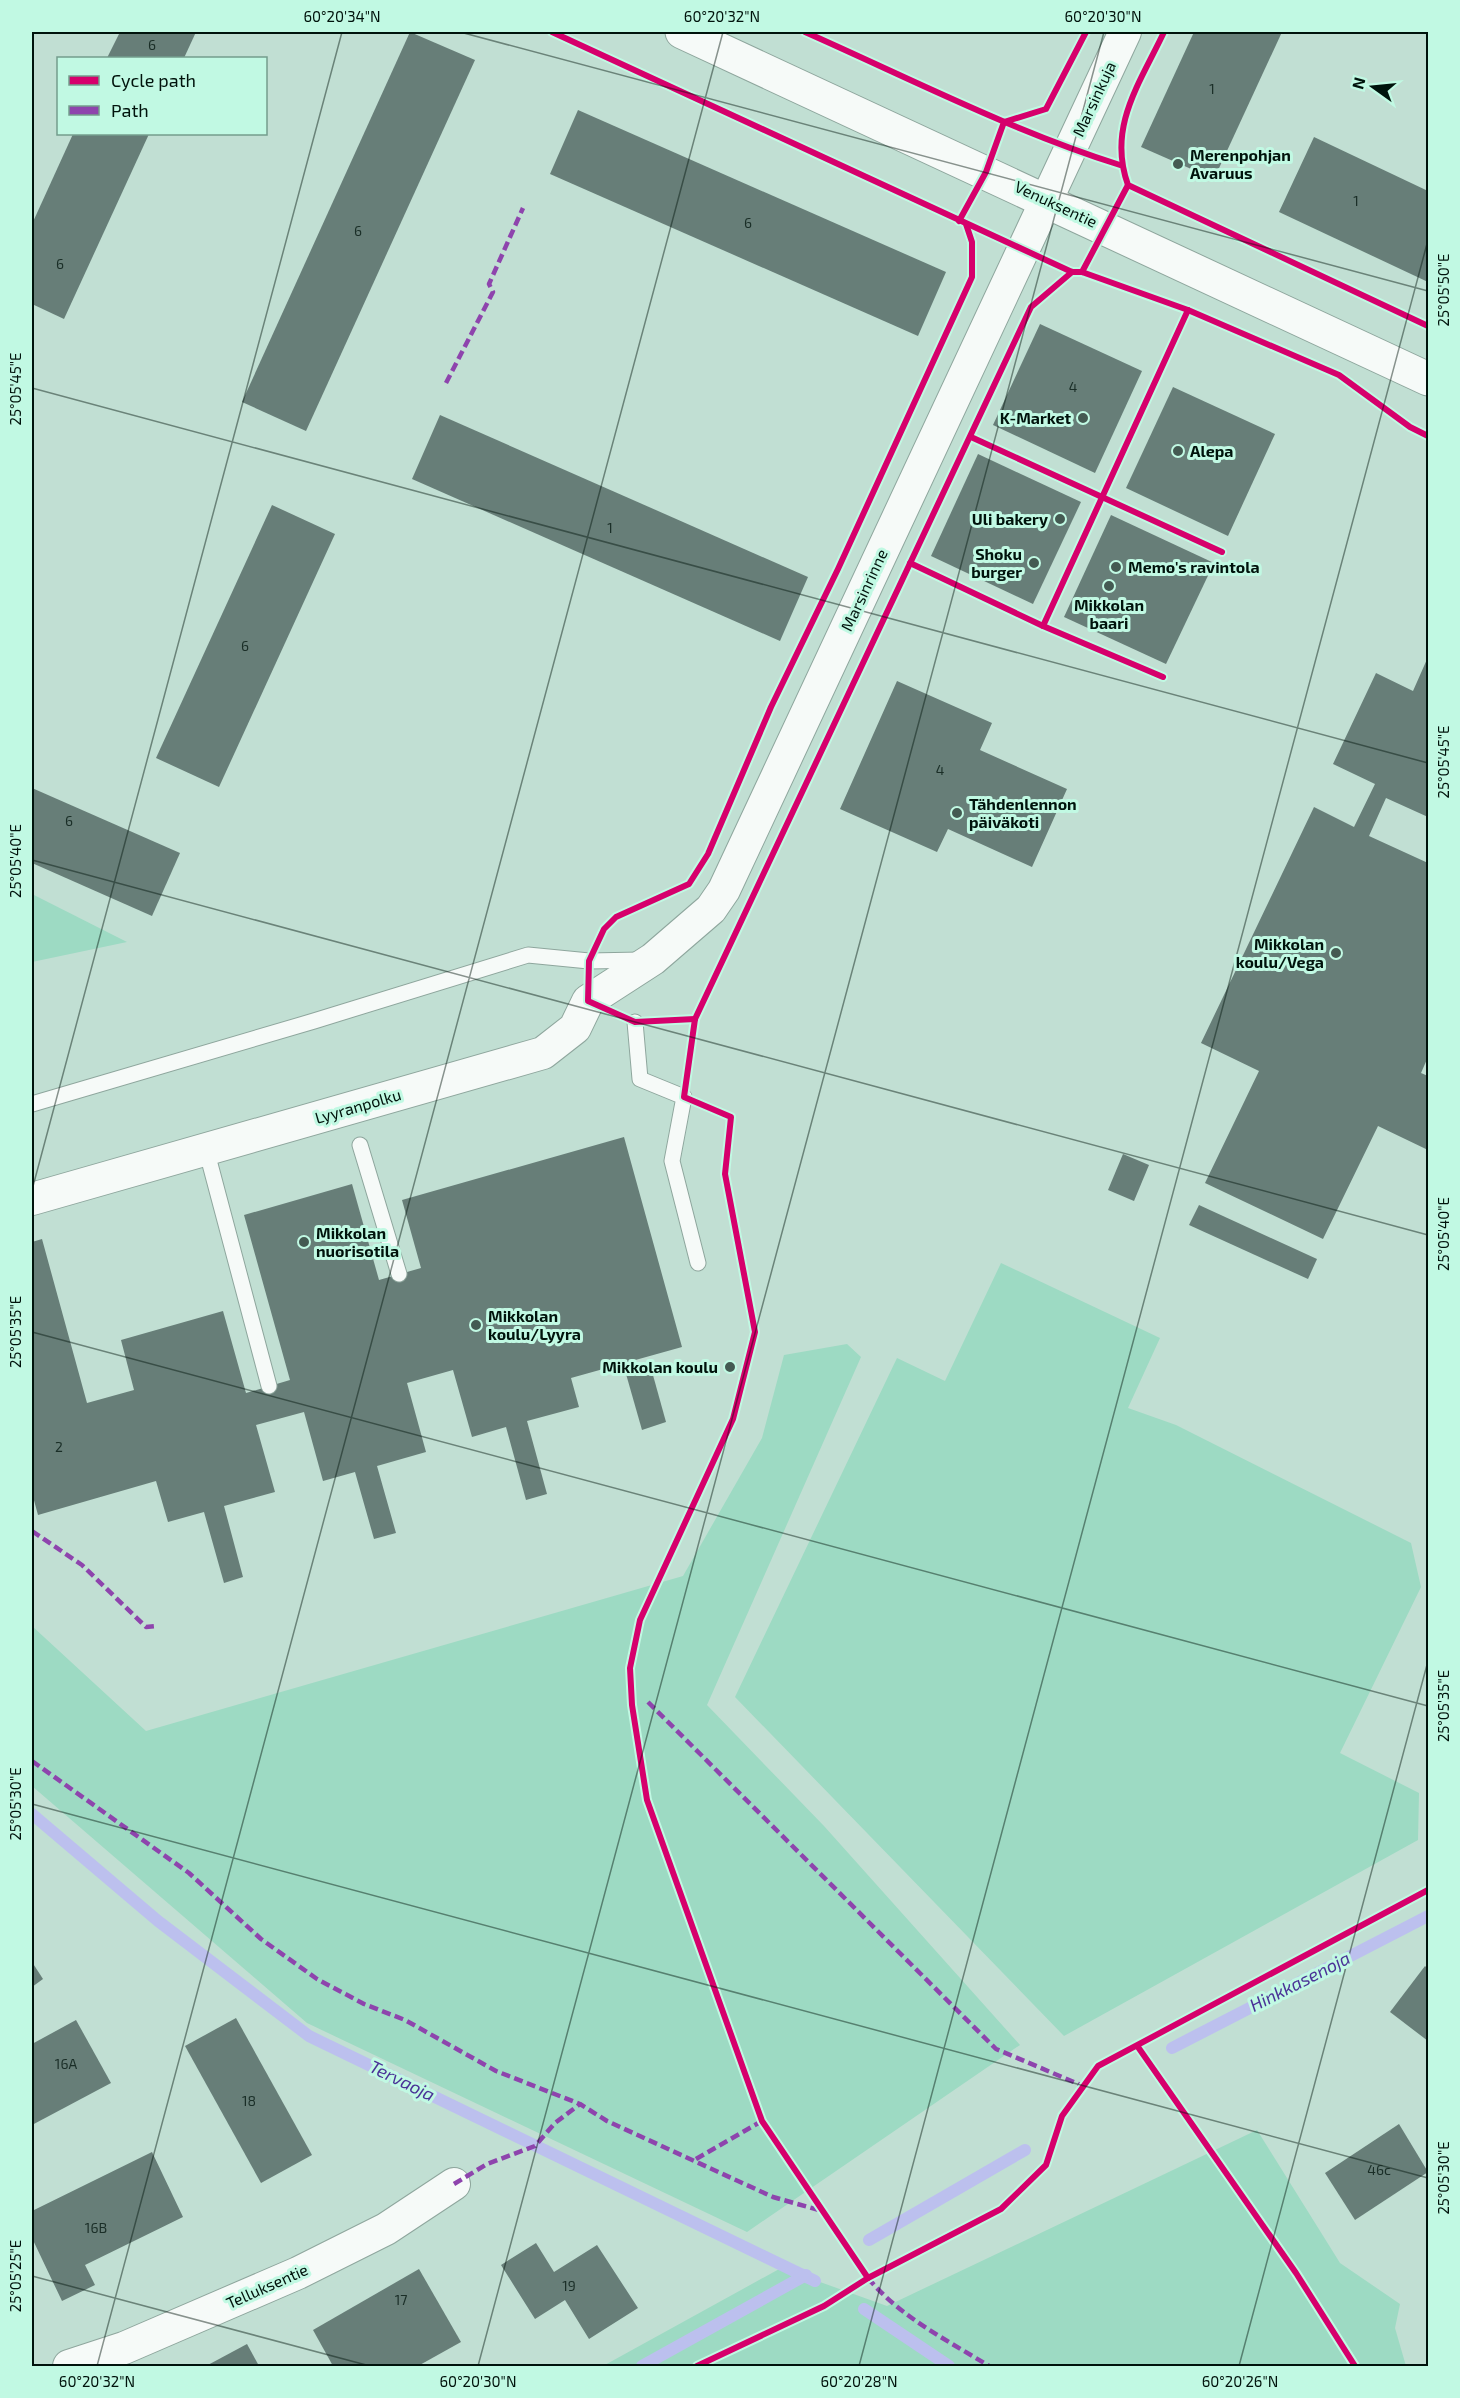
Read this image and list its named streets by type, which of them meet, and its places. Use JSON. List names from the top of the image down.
{
  "streets": {
    "street": [
      "Marsinkuja",
      "Venuksentie",
      "Marsinrinne",
      "Lyyranpolku",
      "Telluksentie"
    ]
  },
  "crossings": [
    ["Marsinkuja", "Venuksentie"],
    ["Marsinkuja", "Marsinrinne"],
    ["Venuksentie", "Marsinrinne"],
    ["Marsinrinne", "Lyyranpolku"]
  ],
  "water": ["Hinkkasenoja", "Tervaoja"],
  "places": [
    "Merenpohjan Avaruus",
    "K-Market",
    "Alepa",
    "Uli bakery",
    "Shoku burger",
    "Memo's ravintola",
    "Mikkolan baari",
    "Tähdenlennon päiväkoti",
    "Mikkolan koulu/Vega",
    "Mikkolan nuorisotila",
    "Mikkolan koulu/Lyyra",
    "Mikkolan koulu"
  ],
  "house_numbers": [
    "6",
    "1",
    "1",
    "6",
    "6",
    "6",
    "4",
    "1",
    "6",
    "4",
    "6",
    "2",
    "16A",
    "18",
    "46c",
    "16B",
    "19",
    "17"
  ],
  "legend": ["Cycle path", "Path"],
  "north": "left",
  "coordinates": [
    "60°20'34\"N",
    "60°20'32\"N",
    "60°20'30\"N",
    "25°05'50\"E",
    "25°05'45\"E",
    "25°05'40\"E",
    "25°05'35\"E",
    "25°05'30\"E",
    "25°05'25\"E",
    "60°20'28\"N",
    "60°20'26\"N"
  ]
}
